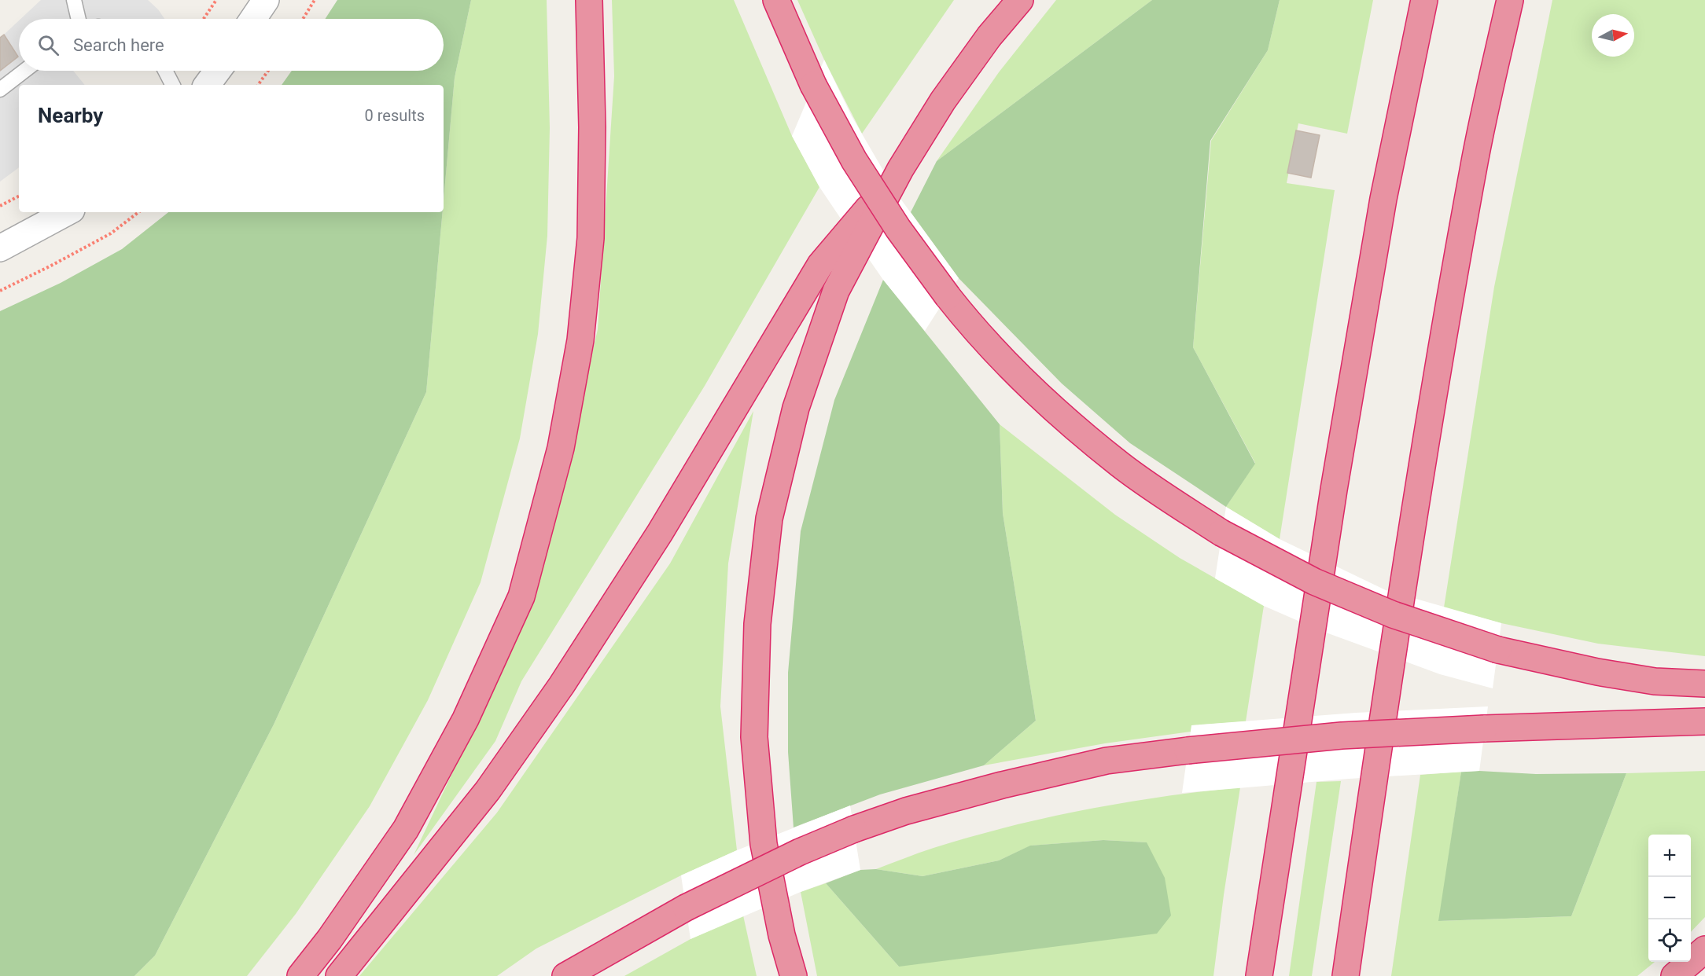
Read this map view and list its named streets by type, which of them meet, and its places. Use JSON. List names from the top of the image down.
{
  "north": "right",
  "page": {
    "search": "Search here",
    "heading": ["Nearby", "0 results"],
    "map_buttons": ["+", "−"]
  }
}
